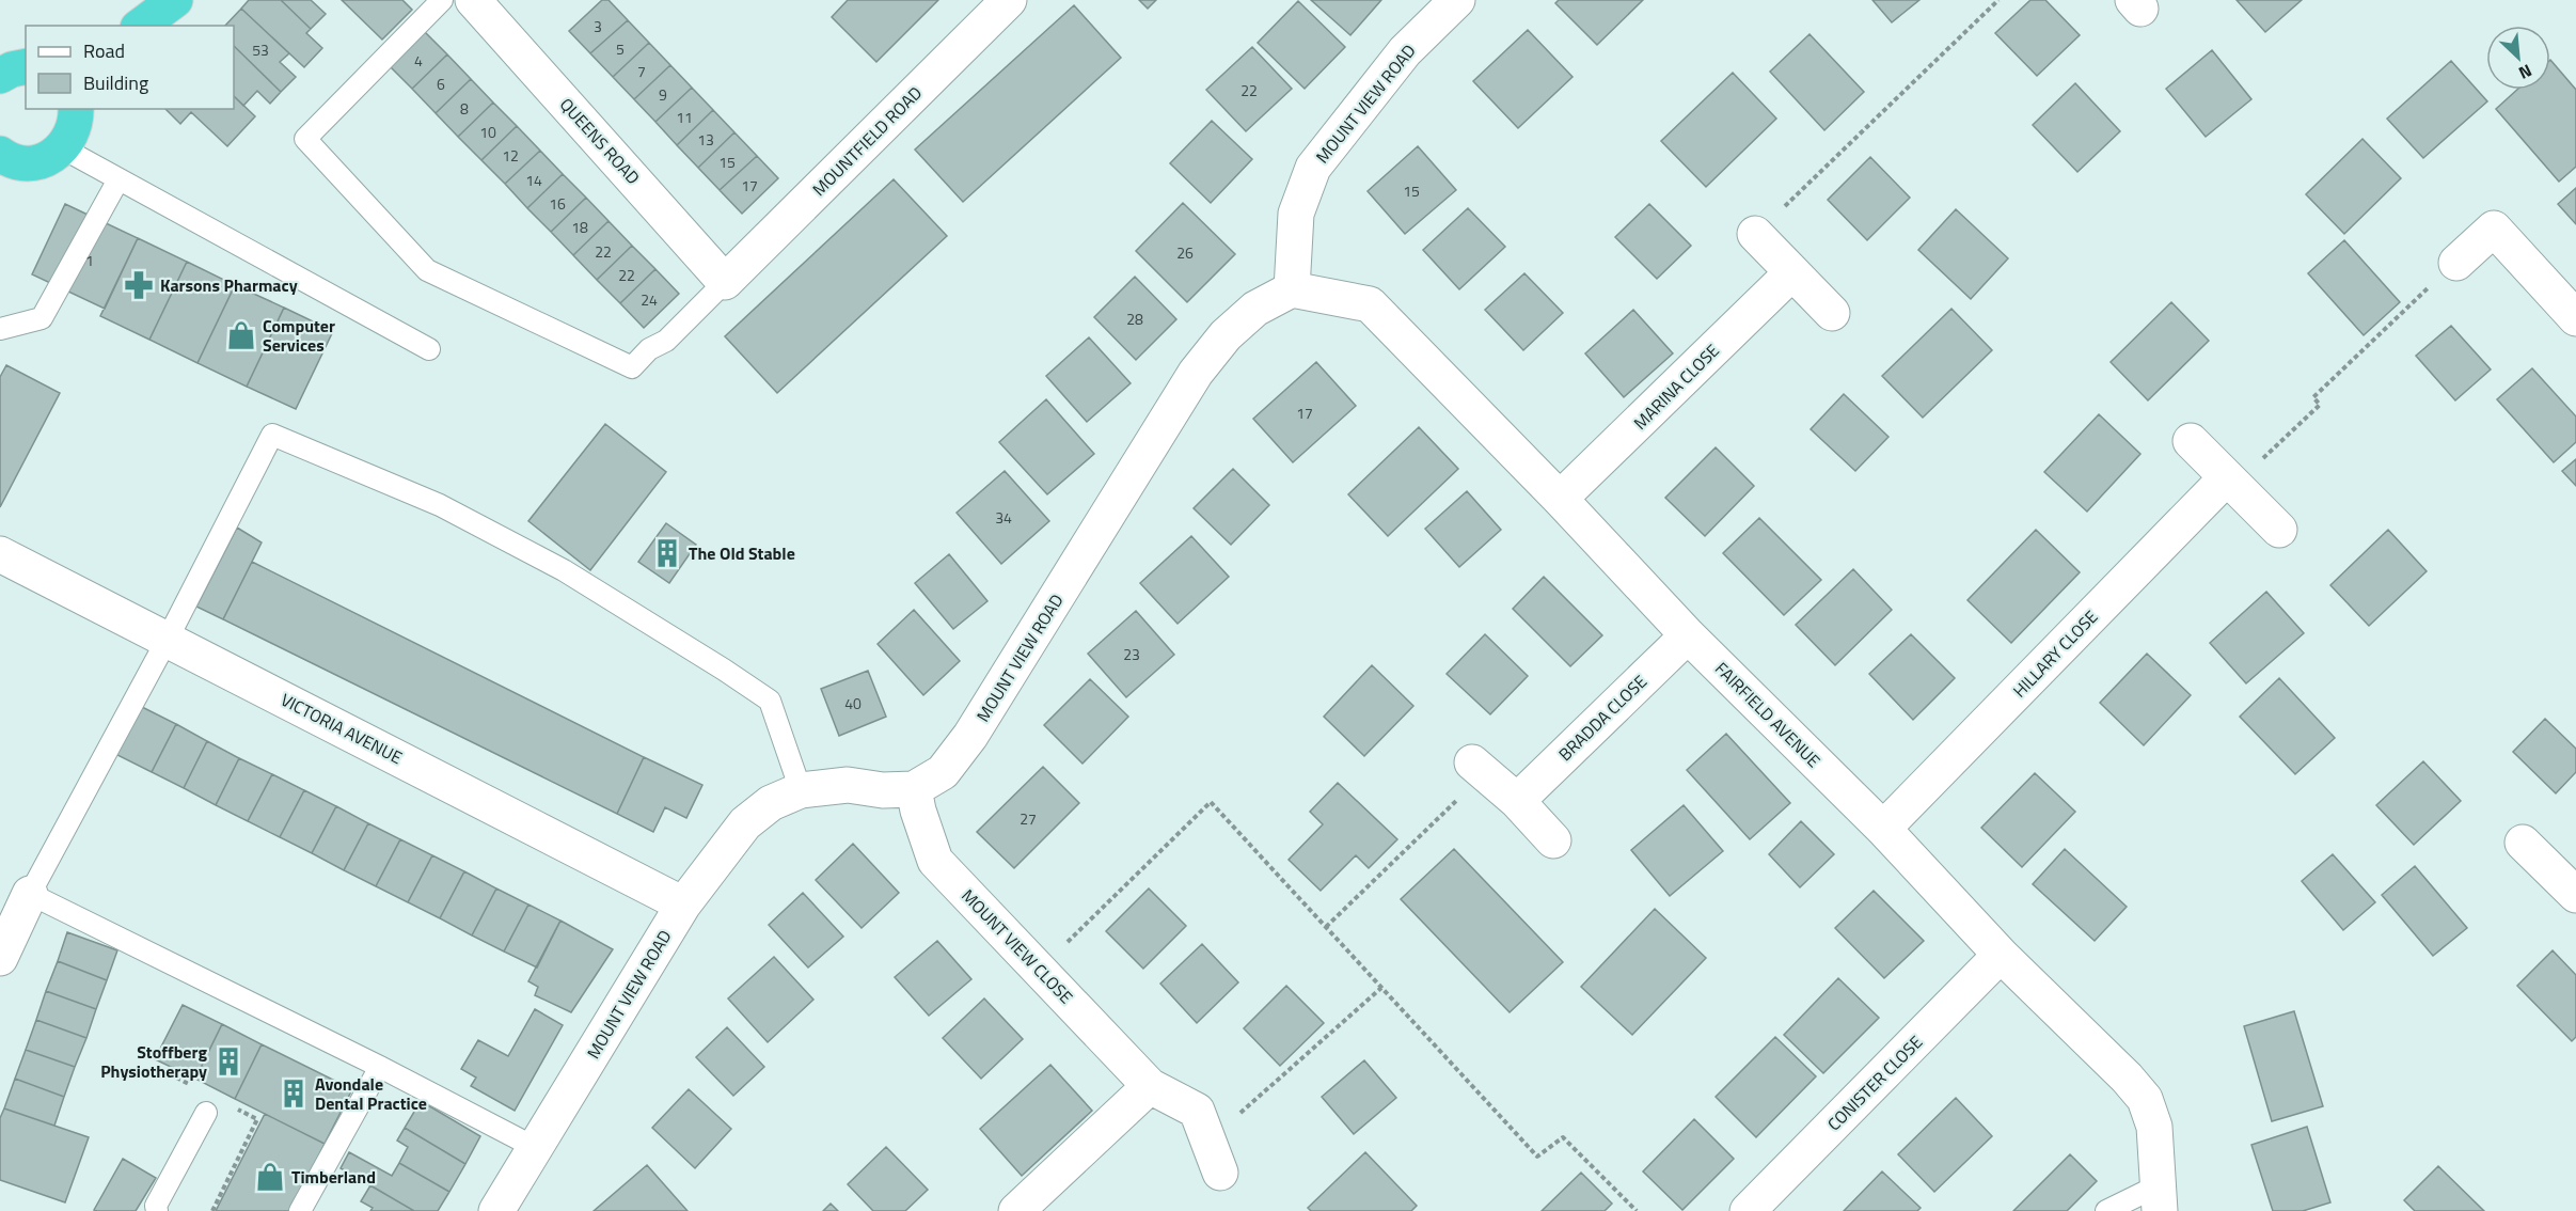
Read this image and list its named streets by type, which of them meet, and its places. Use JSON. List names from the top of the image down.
{
  "streets": {
    "street": [
      "MOUNT VIEW ROAD",
      "QUEENS ROAD",
      "MOUNTFIELD ROAD",
      "MARINA CLOSE",
      "HILLARY CLOSE",
      "FAIRFIELD AVENUE",
      "BRADDA CLOSE",
      "VICTORIA AVENUE",
      "MOUNT VIEW CLOSE",
      "CONISTER CLOSE"
    ]
  },
  "crossings": [
    ["MOUNT VIEW ROAD", "FAIRFIELD AVENUE"],
    ["MOUNT VIEW ROAD", "VICTORIA AVENUE"],
    ["MOUNT VIEW ROAD", "MOUNT VIEW CLOSE"],
    ["QUEENS ROAD", "MOUNTFIELD ROAD"],
    ["MARINA CLOSE", "FAIRFIELD AVENUE"],
    ["HILLARY CLOSE", "FAIRFIELD AVENUE"],
    ["FAIRFIELD AVENUE", "BRADDA CLOSE"],
    ["FAIRFIELD AVENUE", "CONISTER CLOSE"]
  ],
  "places": {
    "pharmacy": ["Karsons Pharmacy"],
    "shop": ["Computer Services", "Timberland"],
    "building": ["The Old Stable", "Stoffberg Physiotherapy", "Avondale Dental Practice"]
  },
  "house_numbers": [
    "3",
    "5",
    "53",
    "4",
    "7",
    "6",
    "22",
    "9",
    "8",
    "11",
    "10",
    "13",
    "12",
    "15",
    "14",
    "17",
    "15",
    "16",
    "18",
    "22",
    "26",
    "1",
    "22",
    "24",
    "28",
    "17",
    "34",
    "23",
    "40",
    "27"
  ],
  "legend": ["Road", "Building"],
  "north": "bottom right"
}
